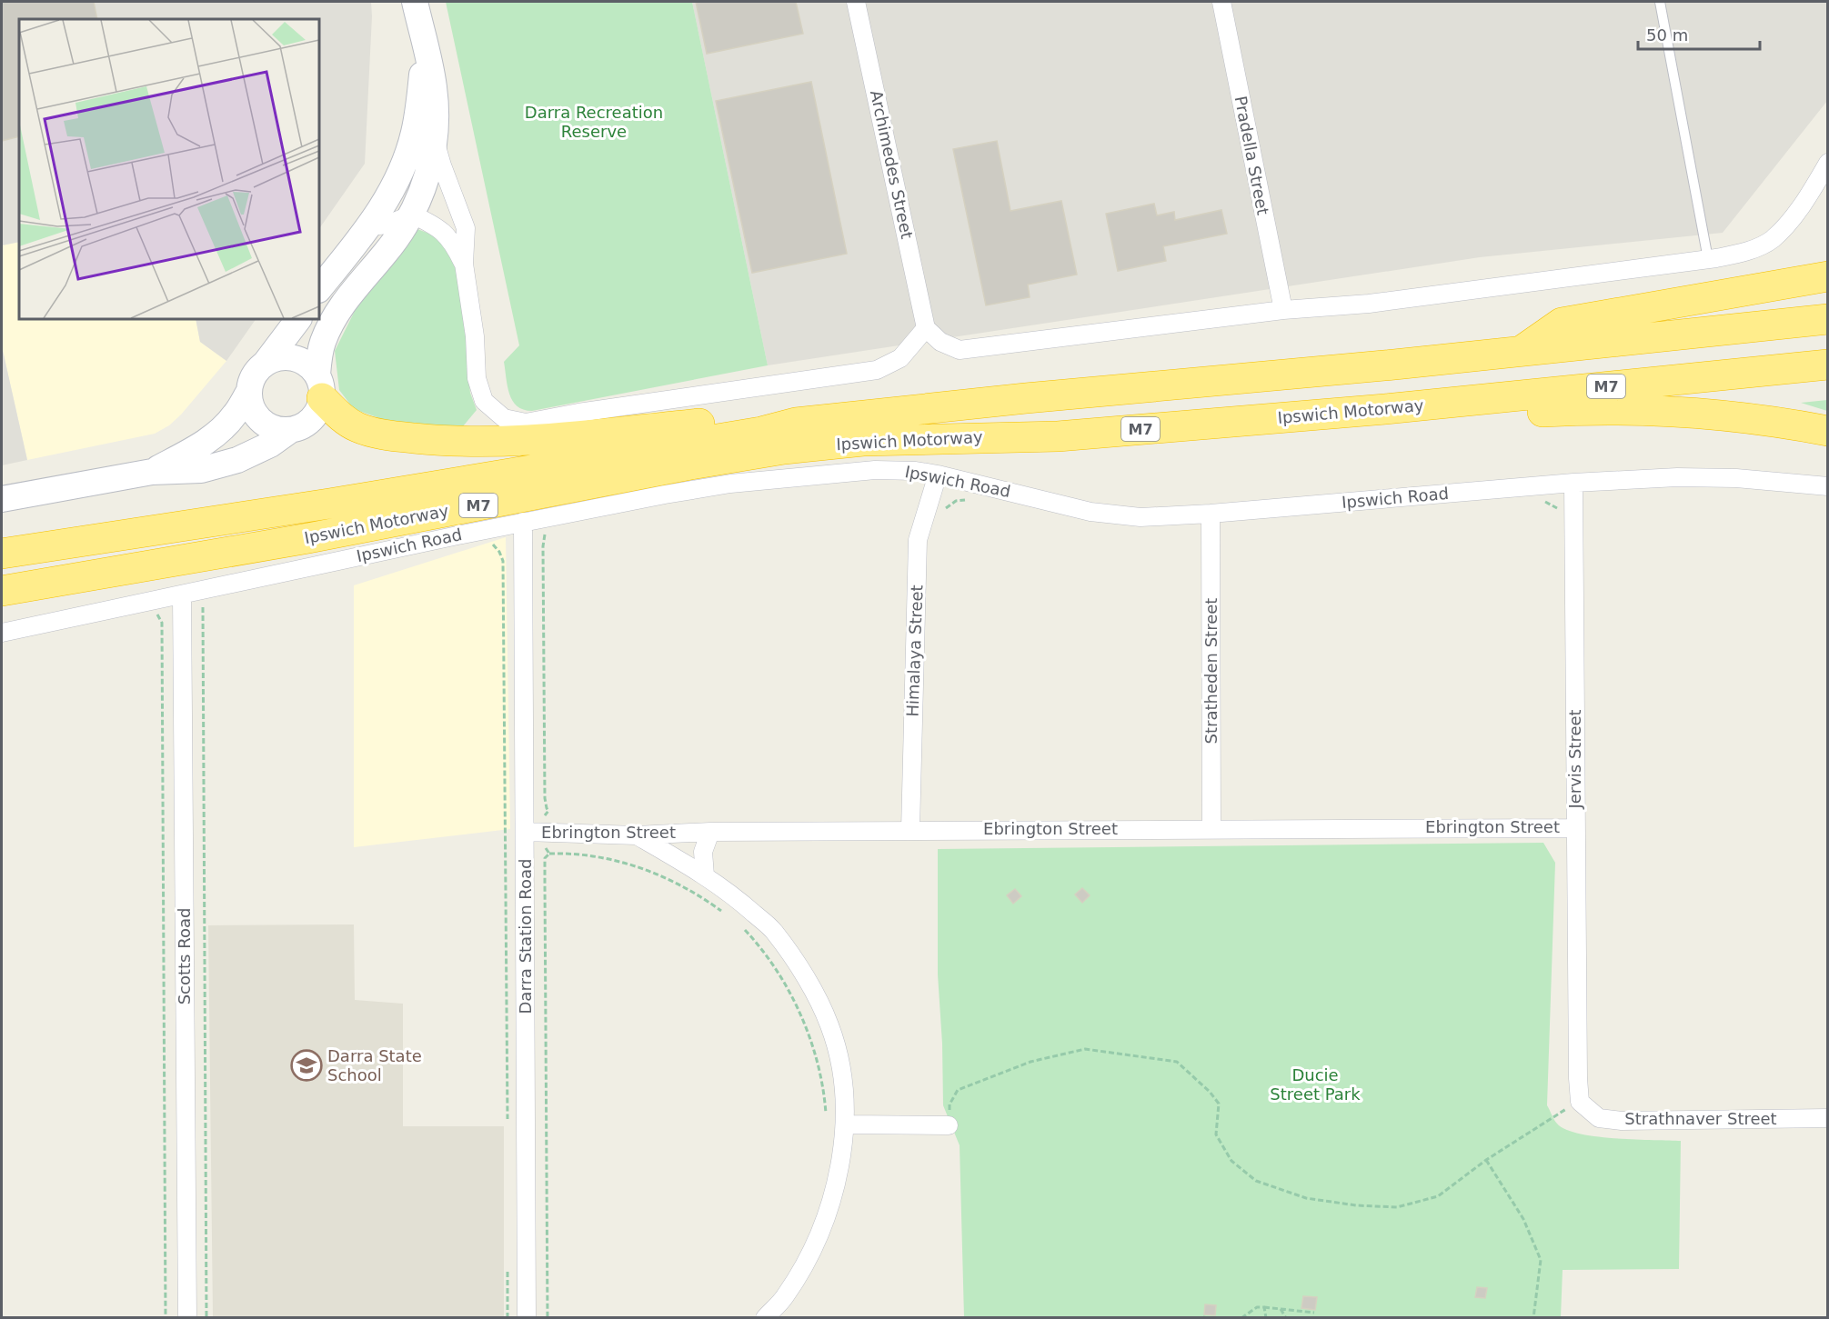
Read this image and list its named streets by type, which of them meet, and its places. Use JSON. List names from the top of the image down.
{
  "streets": {
    "highway": ["M7", "Ipswich Motorway"],
    "street": [
      "Pradella Street",
      "Archimedes Street",
      "Ipswich Road",
      "Himalaya Street",
      "Stratheden Street",
      "Jervis Street",
      "Ebrington Street",
      "Darra Station Road",
      "Scotts Road",
      "Strathnaver Street"
    ]
  },
  "crossings": [
    ["Ipswich Road", "Himalaya Street"],
    ["Ipswich Road", "Stratheden Street"],
    ["Ipswich Road", "Jervis Street"],
    ["Ipswich Road", "Darra Station Road"],
    ["Ipswich Road", "Scotts Road"],
    ["Himalaya Street", "Ebrington Street"],
    ["Stratheden Street", "Ebrington Street"],
    ["Jervis Street", "Ebrington Street"],
    ["Jervis Street", "Strathnaver Street"],
    ["Ebrington Street", "Darra Station Road"]
  ],
  "parks": ["Darra Recreation Reserve", "Ducie Street Park"],
  "places": {
    "school or university": ["Darra State School"]
  },
  "scale_bar": "50 m"
}
